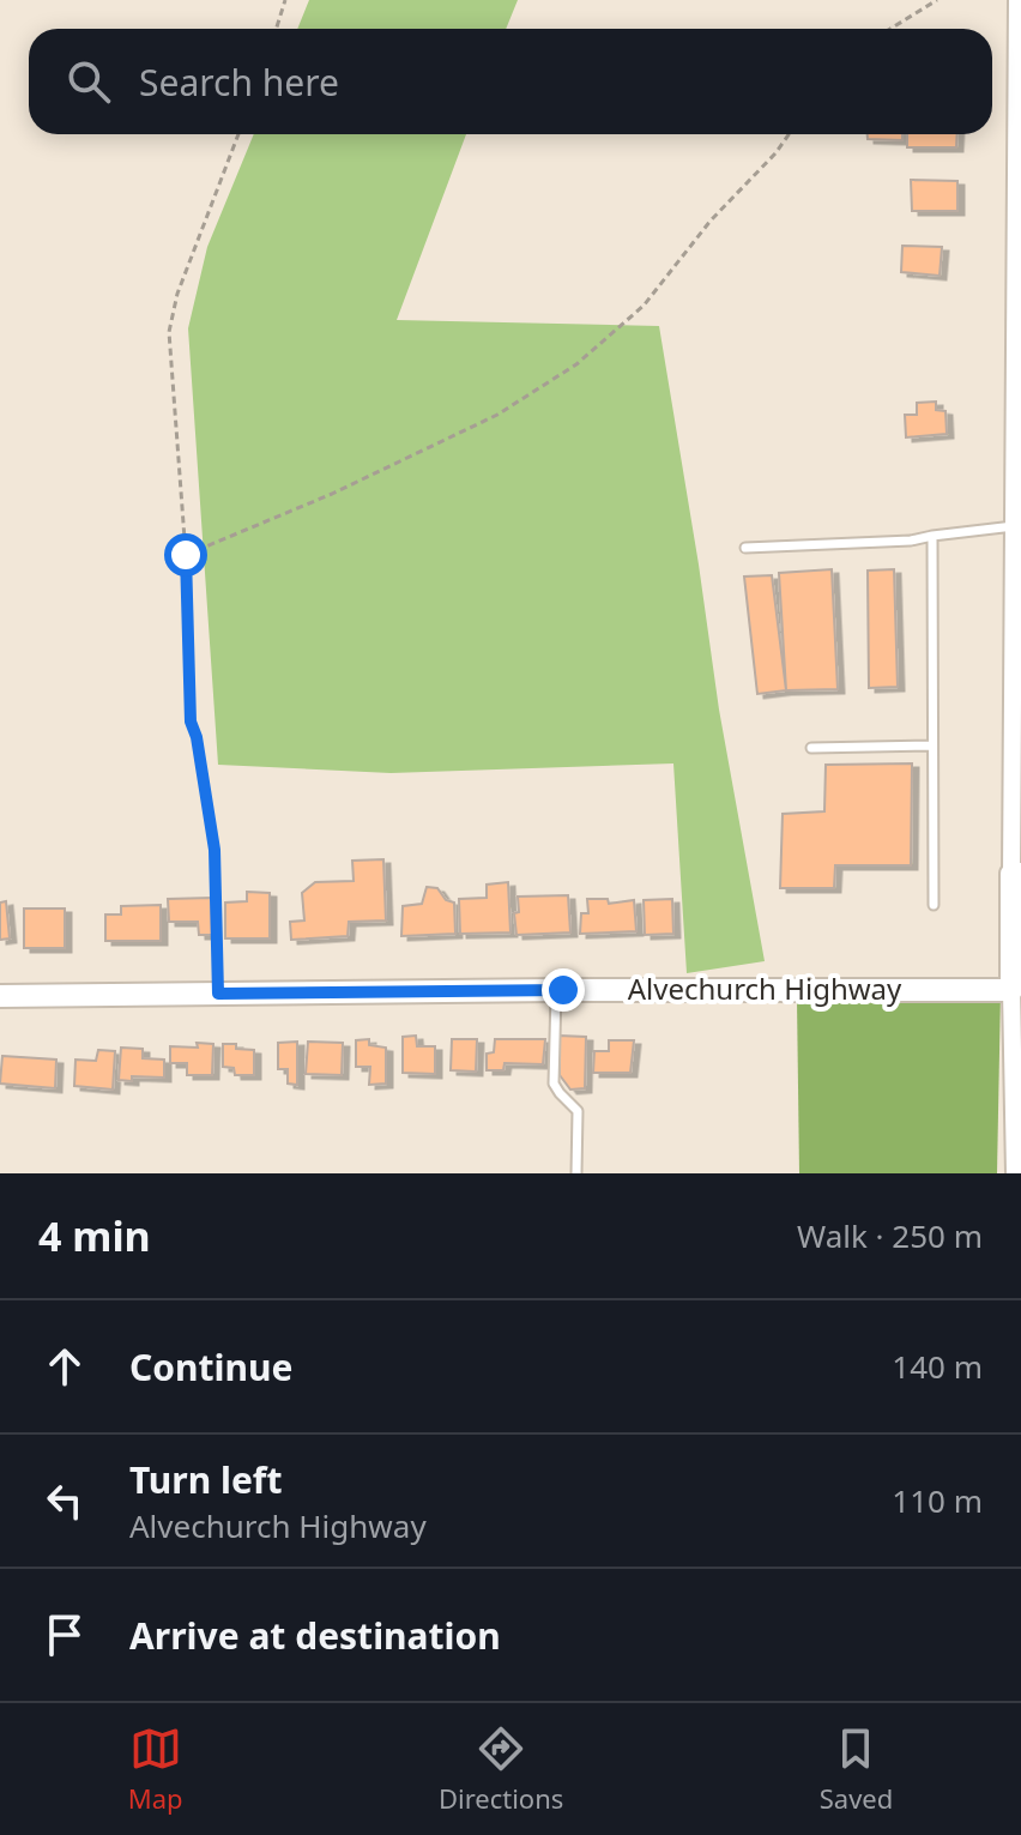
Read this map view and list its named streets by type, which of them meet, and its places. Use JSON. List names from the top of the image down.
{
  "streets": {
    "street": ["Alvechurch Highway"]
  },
  "page": {
    "search": "Search here",
    "heading": ["4 min", "Walk · 250 m"],
    "list": [
      ["Continue", "140 m"],
      ["Turn left", "Alvechurch Highway", "110 m"],
      "Arrive at destination"
    ],
    "nav": ["Map", "Directions", "Saved"]
  }
}
